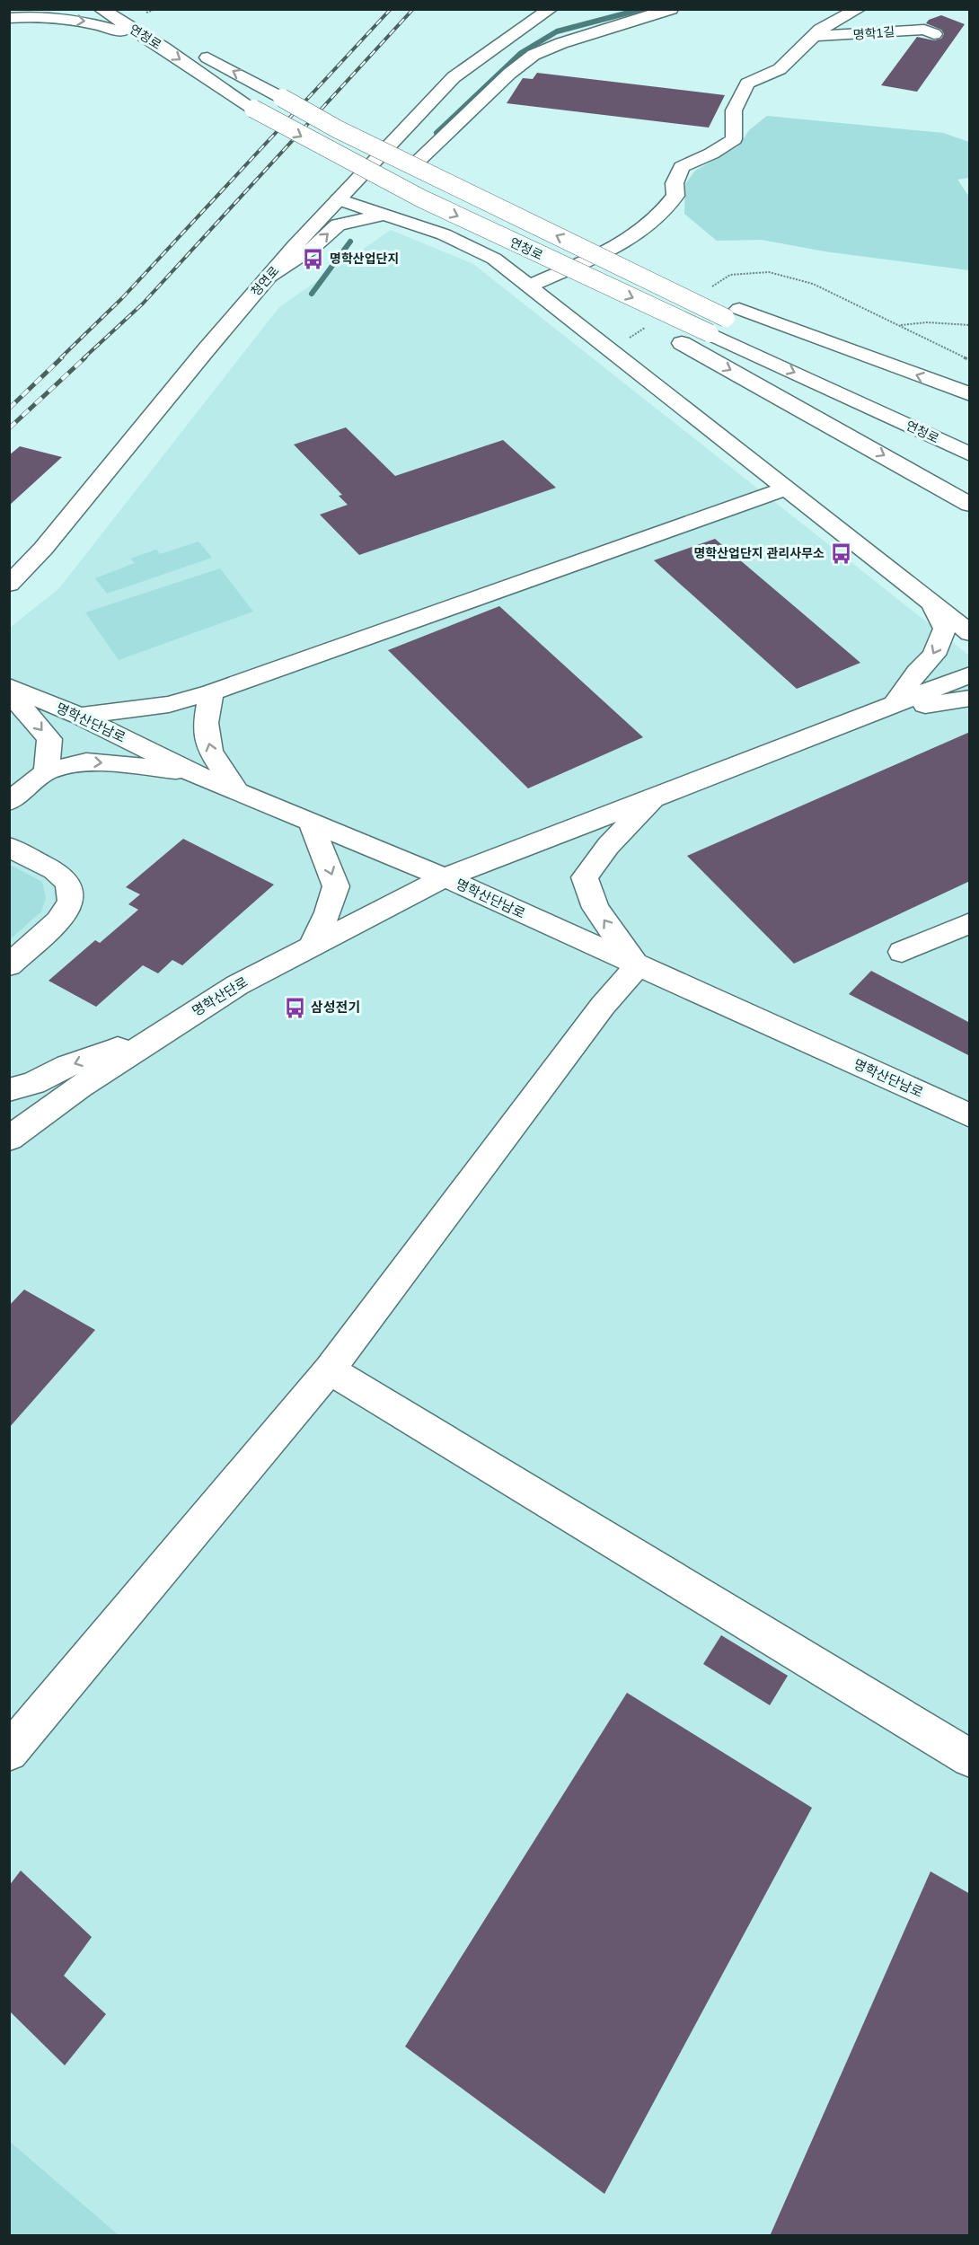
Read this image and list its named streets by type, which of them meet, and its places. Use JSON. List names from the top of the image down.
{
  "streets": {
    "main road": [
      "명학1길",
      "연청로",
      "청연로",
      "명학산단남로",
      "명학산단로"
    ]
  },
  "crossings": [
    ["명학산단남로", "명학산단로"]
  ],
  "places": {
    "bus stop": ["명학산업단지", "명학산업단지 관리사무소", "삼성전기"]
  }
}
